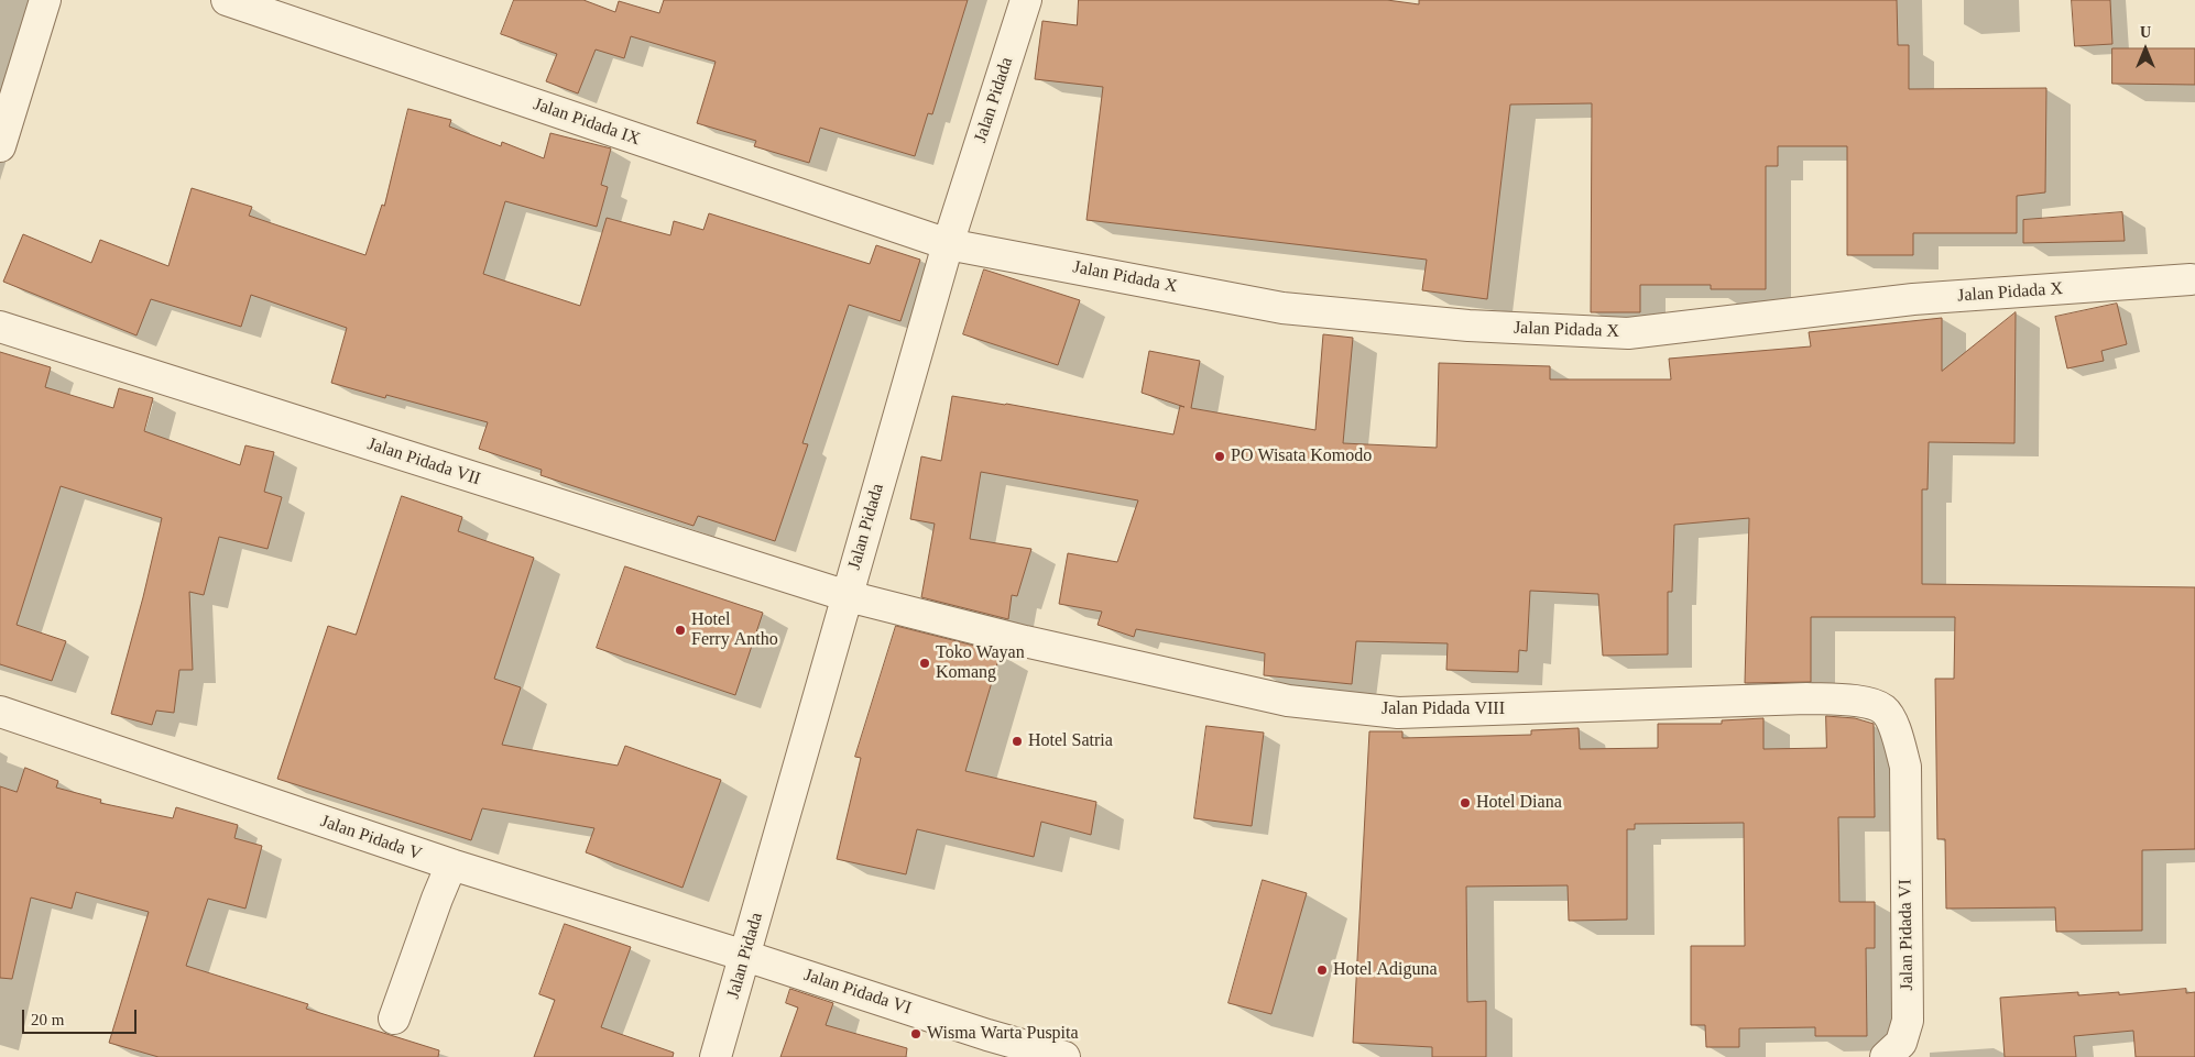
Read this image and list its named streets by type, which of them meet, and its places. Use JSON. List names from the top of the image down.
{
  "streets": {
    "street": [
      "Jalan Pidada",
      "Jalan Pidada IX",
      "Jalan Pidada X",
      "Jalan Pidada VII",
      "Jalan Pidada VIII",
      "Jalan Pidada V",
      "Jalan Pidada VI"
    ]
  },
  "crossings": [
    ["Jalan Pidada", "Jalan Pidada IX"],
    ["Jalan Pidada", "Jalan Pidada X"],
    ["Jalan Pidada", "Jalan Pidada VII"],
    ["Jalan Pidada", "Jalan Pidada VIII"],
    ["Jalan Pidada", "Jalan Pidada V"],
    ["Jalan Pidada", "Jalan Pidada VI"],
    ["Jalan Pidada IX", "Jalan Pidada X"],
    ["Jalan Pidada VII", "Jalan Pidada VIII"],
    ["Jalan Pidada VIII", "Jalan Pidada VI"],
    ["Jalan Pidada V", "Jalan Pidada VI"]
  ],
  "places": [
    "PO Wisata Komodo",
    "Hotel Ferry Antho",
    "Toko Wayan Komang",
    "Hotel Satria",
    "Hotel Diana",
    "Hotel Adiguna",
    "Wisma Warta Puspita"
  ],
  "scale_bar": "20 m",
  "north": "top"
}
